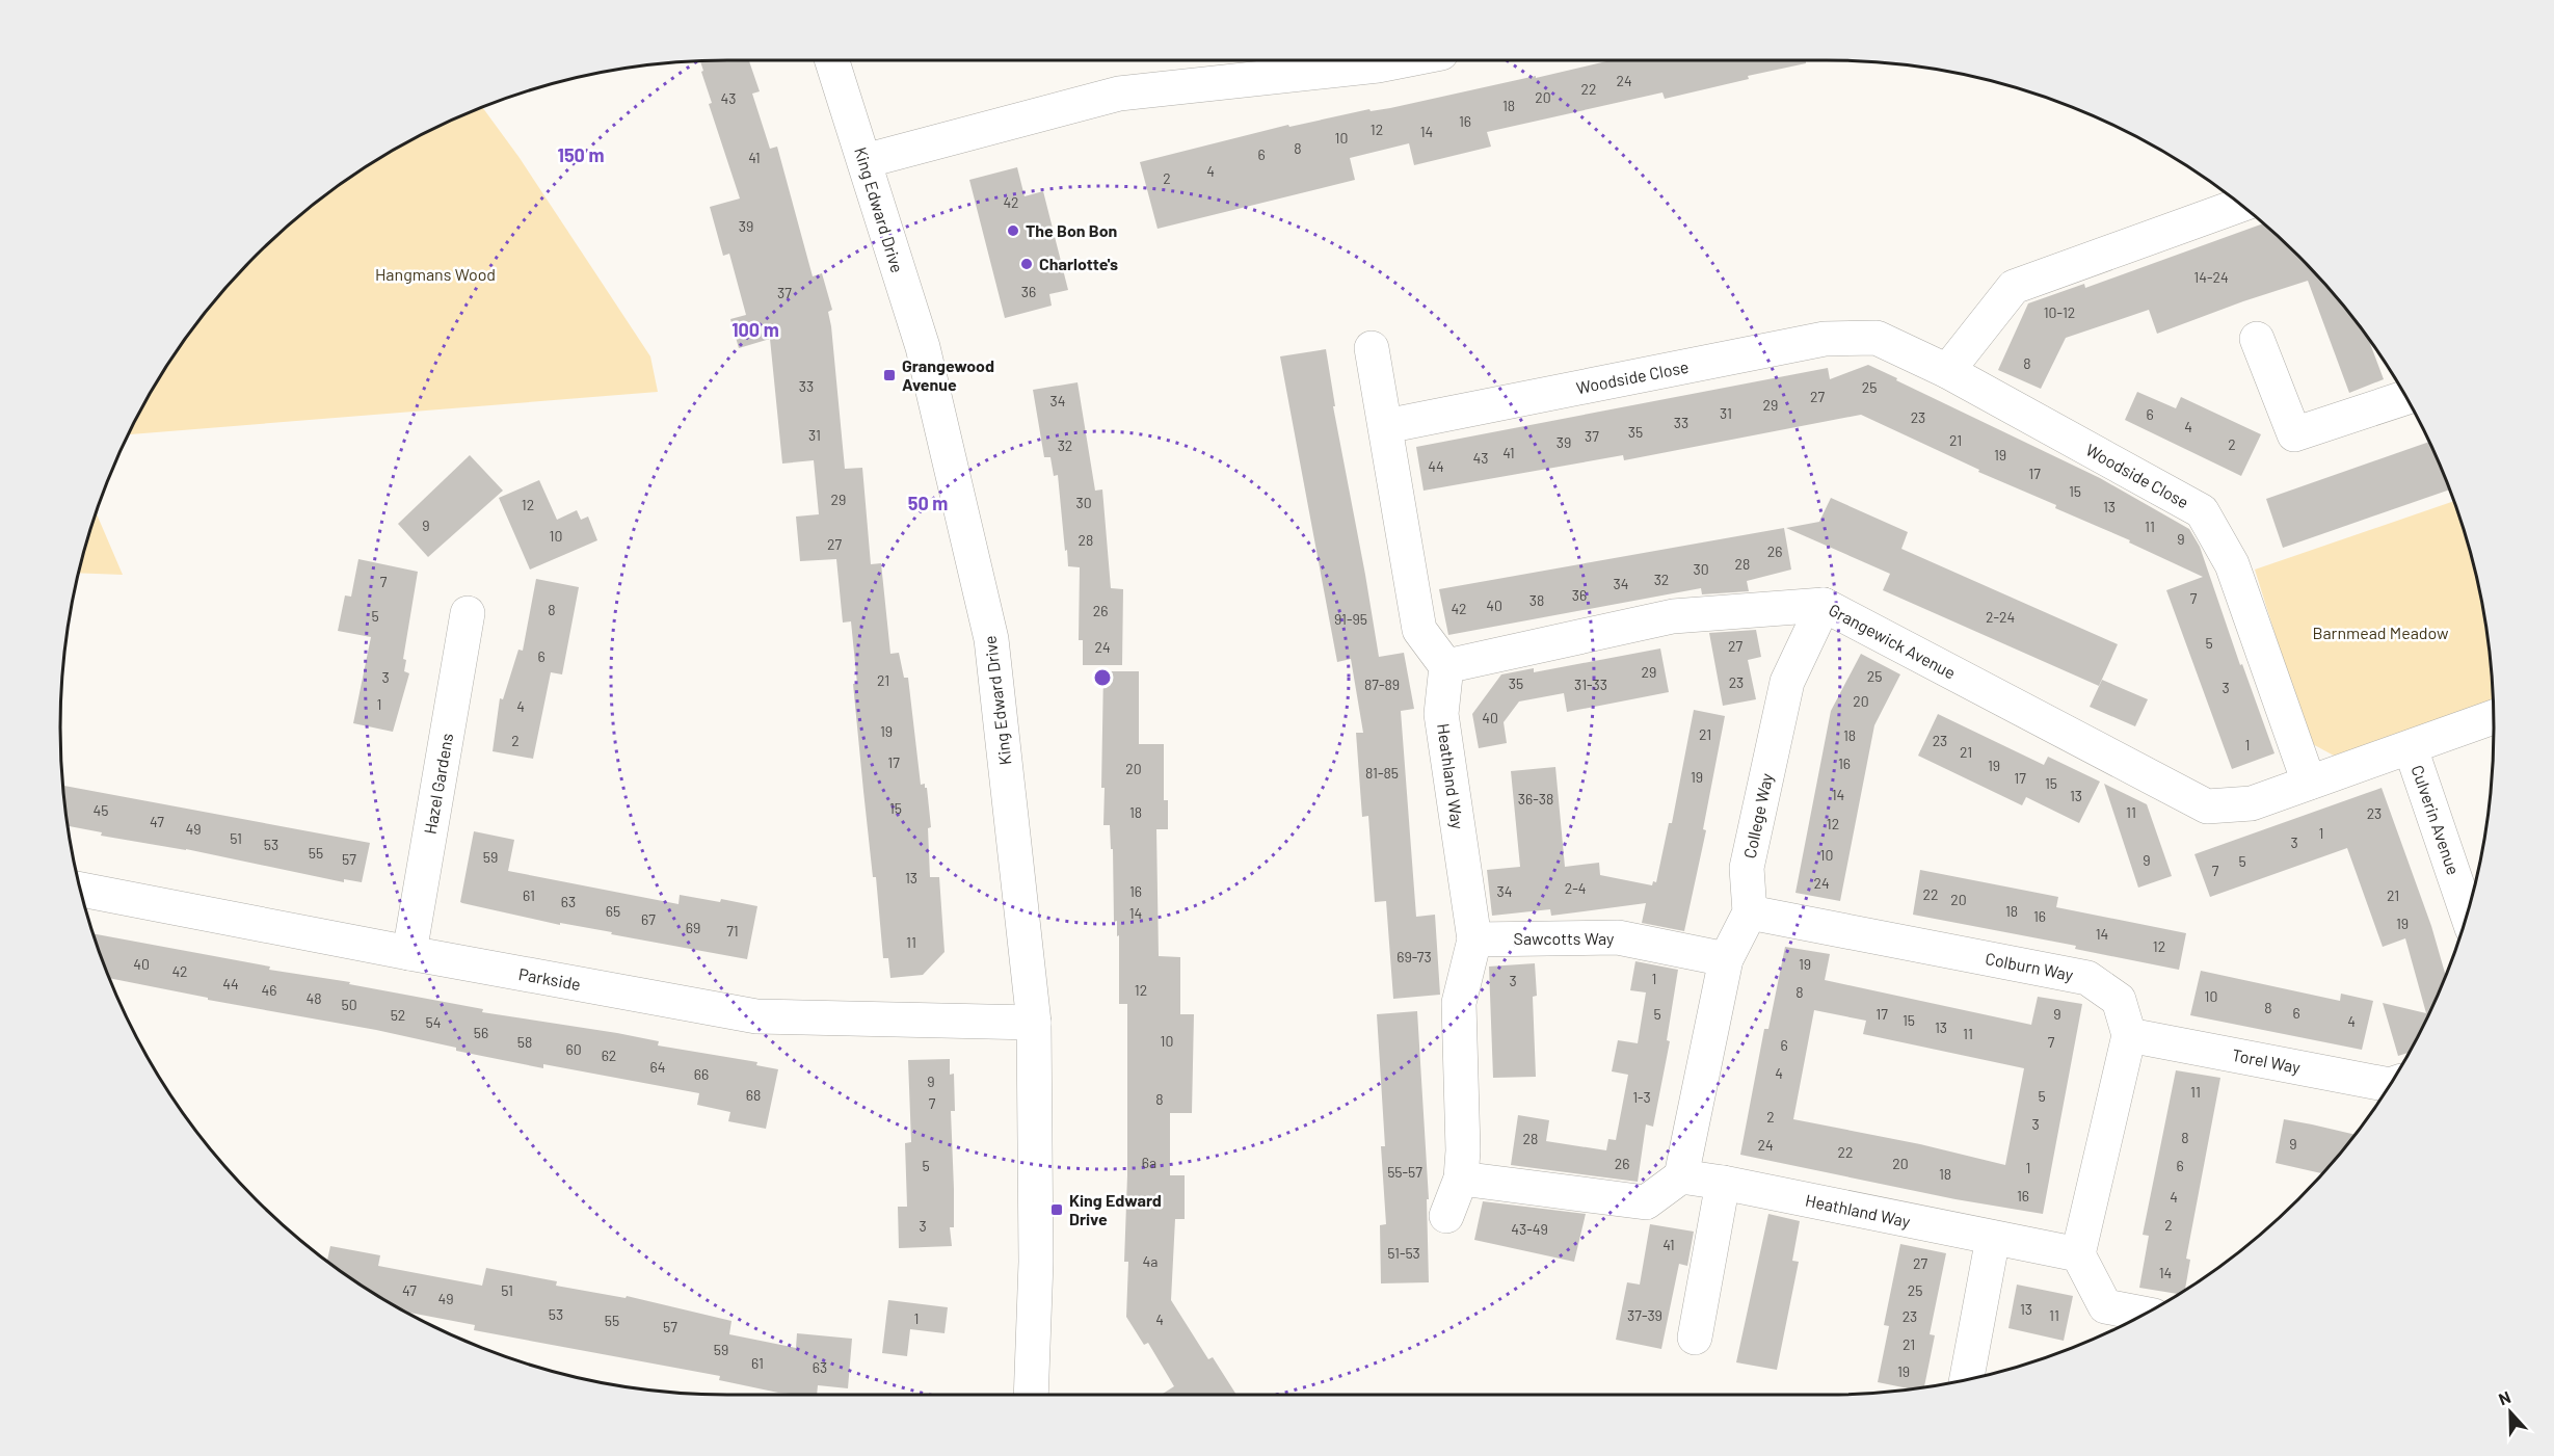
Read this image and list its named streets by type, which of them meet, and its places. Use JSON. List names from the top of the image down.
{
  "streets": {
    "street": [
      "King Edward Drive",
      "Woodside Close",
      "Grangewick Avenue",
      "Heathland Way",
      "Hazel Gardens",
      "College Way",
      "Culverin Avenue",
      "Sawcotts Way",
      "Colburn Way",
      "Parkside",
      "Torel Way"
    ]
  },
  "crossings": [
    ["King Edward Drive", "Parkside"],
    ["Woodside Close", "Grangewick Avenue"],
    ["Grangewick Avenue", "Heathland Way"],
    ["Grangewick Avenue", "College Way"],
    ["Grangewick Avenue", "Culverin Avenue"],
    ["Heathland Way", "Sawcotts Way"],
    ["Heathland Way", "Colburn Way"],
    ["Hazel Gardens", "Parkside"],
    ["College Way", "Colburn Way"],
    ["Colburn Way", "Torel Way"]
  ],
  "parks": ["Hangmans Wood", "Barnmead Meadow"],
  "places": {
    "other": ["The Bon Bon", "Charlotte's"],
    "transit": ["Grangewood Avenue", "King Edward Drive"]
  },
  "house_numbers": [
    "24",
    "22",
    "20",
    "43",
    "18",
    "16",
    "12",
    "14",
    "10",
    "8",
    "6",
    "41",
    "4",
    "2",
    "42",
    "39",
    "14-24",
    "36",
    "37",
    "10-12",
    "8",
    "33",
    "25",
    "27",
    "34",
    "29",
    "31",
    "6",
    "23",
    "33",
    "4",
    "35",
    "31",
    "37",
    "21",
    "39",
    "2",
    "32",
    "41",
    "19",
    "43",
    "44",
    "17",
    "15",
    "29",
    "30",
    "12",
    "13",
    "9",
    "11",
    "10",
    "9",
    "28",
    "27",
    "26",
    "28",
    "30",
    "32",
    "7",
    "34",
    "36",
    "7",
    "38",
    "40",
    "42",
    "8",
    "26",
    "5",
    "2-24",
    "91-95",
    "5",
    "27",
    "24",
    "6",
    "29",
    "25",
    "3",
    "21",
    "23",
    "35",
    "87-89",
    "31-33",
    "3",
    "20",
    "1",
    "4",
    "40",
    "19",
    "21",
    "18",
    "2",
    "23",
    "1",
    "21",
    "17",
    "16",
    "19",
    "20",
    "81-85",
    "19",
    "17",
    "15",
    "14",
    "13",
    "36-38",
    "15",
    "45",
    "18",
    "11",
    "23",
    "47",
    "12",
    "49",
    "1",
    "51",
    "3",
    "53",
    "55",
    "10",
    "59",
    "57",
    "9",
    "5",
    "7",
    "13",
    "24",
    "2-4",
    "16",
    "34",
    "22",
    "61",
    "21",
    "20",
    "63",
    "65",
    "18",
    "14",
    "16",
    "67",
    "19",
    "69",
    "71",
    "14",
    "11",
    "12",
    "69-73",
    "40",
    "19",
    "42",
    "1",
    "3",
    "44",
    "46",
    "12",
    "8",
    "10",
    "48",
    "50",
    "8",
    "6",
    "5",
    "17",
    "9",
    "52",
    "15",
    "4",
    "54",
    "13",
    "56",
    "11",
    "10",
    "58",
    "7",
    "6",
    "60",
    "62",
    "64",
    "4",
    "66",
    "9",
    "11",
    "68",
    "5",
    "1-3",
    "8",
    "7",
    "2",
    "3",
    "8",
    "28",
    "9",
    "24",
    "22",
    "6a",
    "26",
    "20",
    "5",
    "6",
    "1",
    "55-57",
    "18",
    "16",
    "4",
    "2",
    "3",
    "43-49",
    "41",
    "51-53",
    "4a",
    "27",
    "14",
    "47",
    "51",
    "25",
    "49",
    "13",
    "53",
    "37-39",
    "11",
    "23",
    "1",
    "4",
    "55",
    "57",
    "21",
    "59",
    "61",
    "63",
    "19"
  ],
  "north": "top",
  "rings": ["150 m", "100 m", "50 m"]
}
